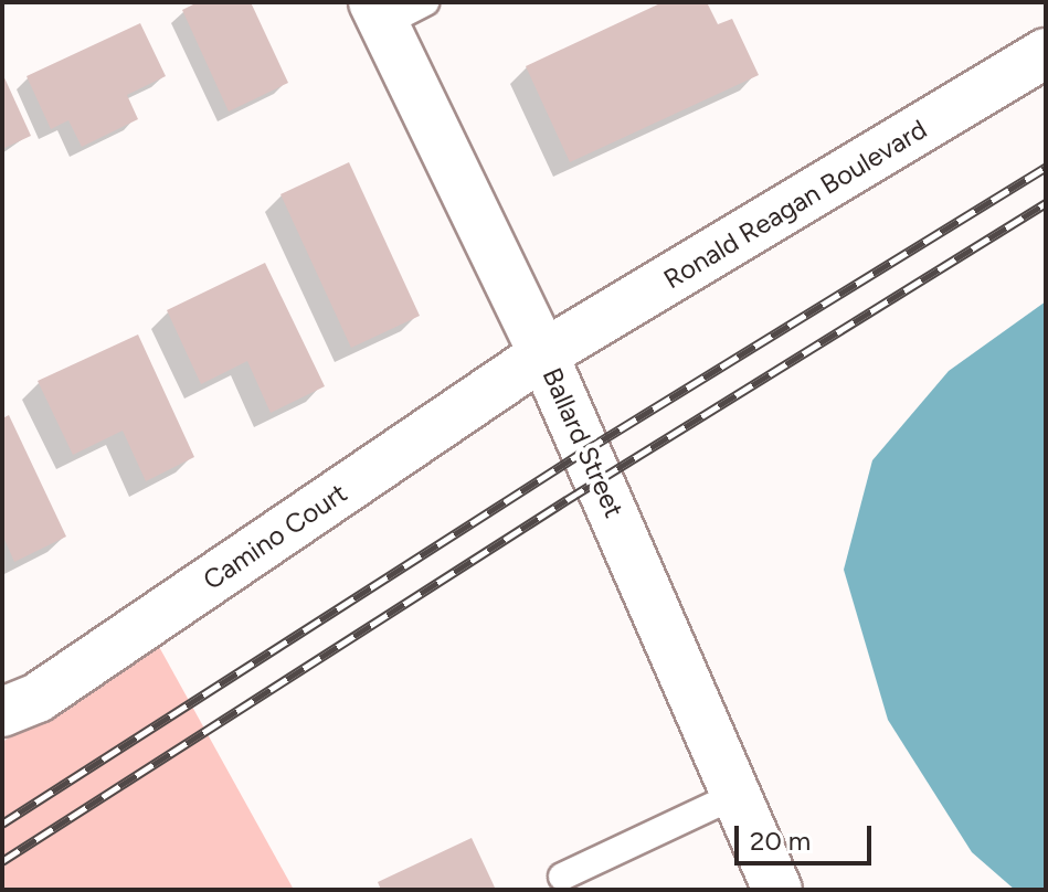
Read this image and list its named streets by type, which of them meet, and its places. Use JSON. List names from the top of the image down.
{
  "streets": {
    "street": ["Ronald Reagan Boulevard", "Ballard Street", "Camino Court"]
  },
  "crossings": [
    ["Ronald Reagan Boulevard", "Ballard Street"],
    ["Ronald Reagan Boulevard", "Camino Court"],
    ["Ballard Street", "Camino Court"]
  ],
  "scale_bar": "20 m"
}
